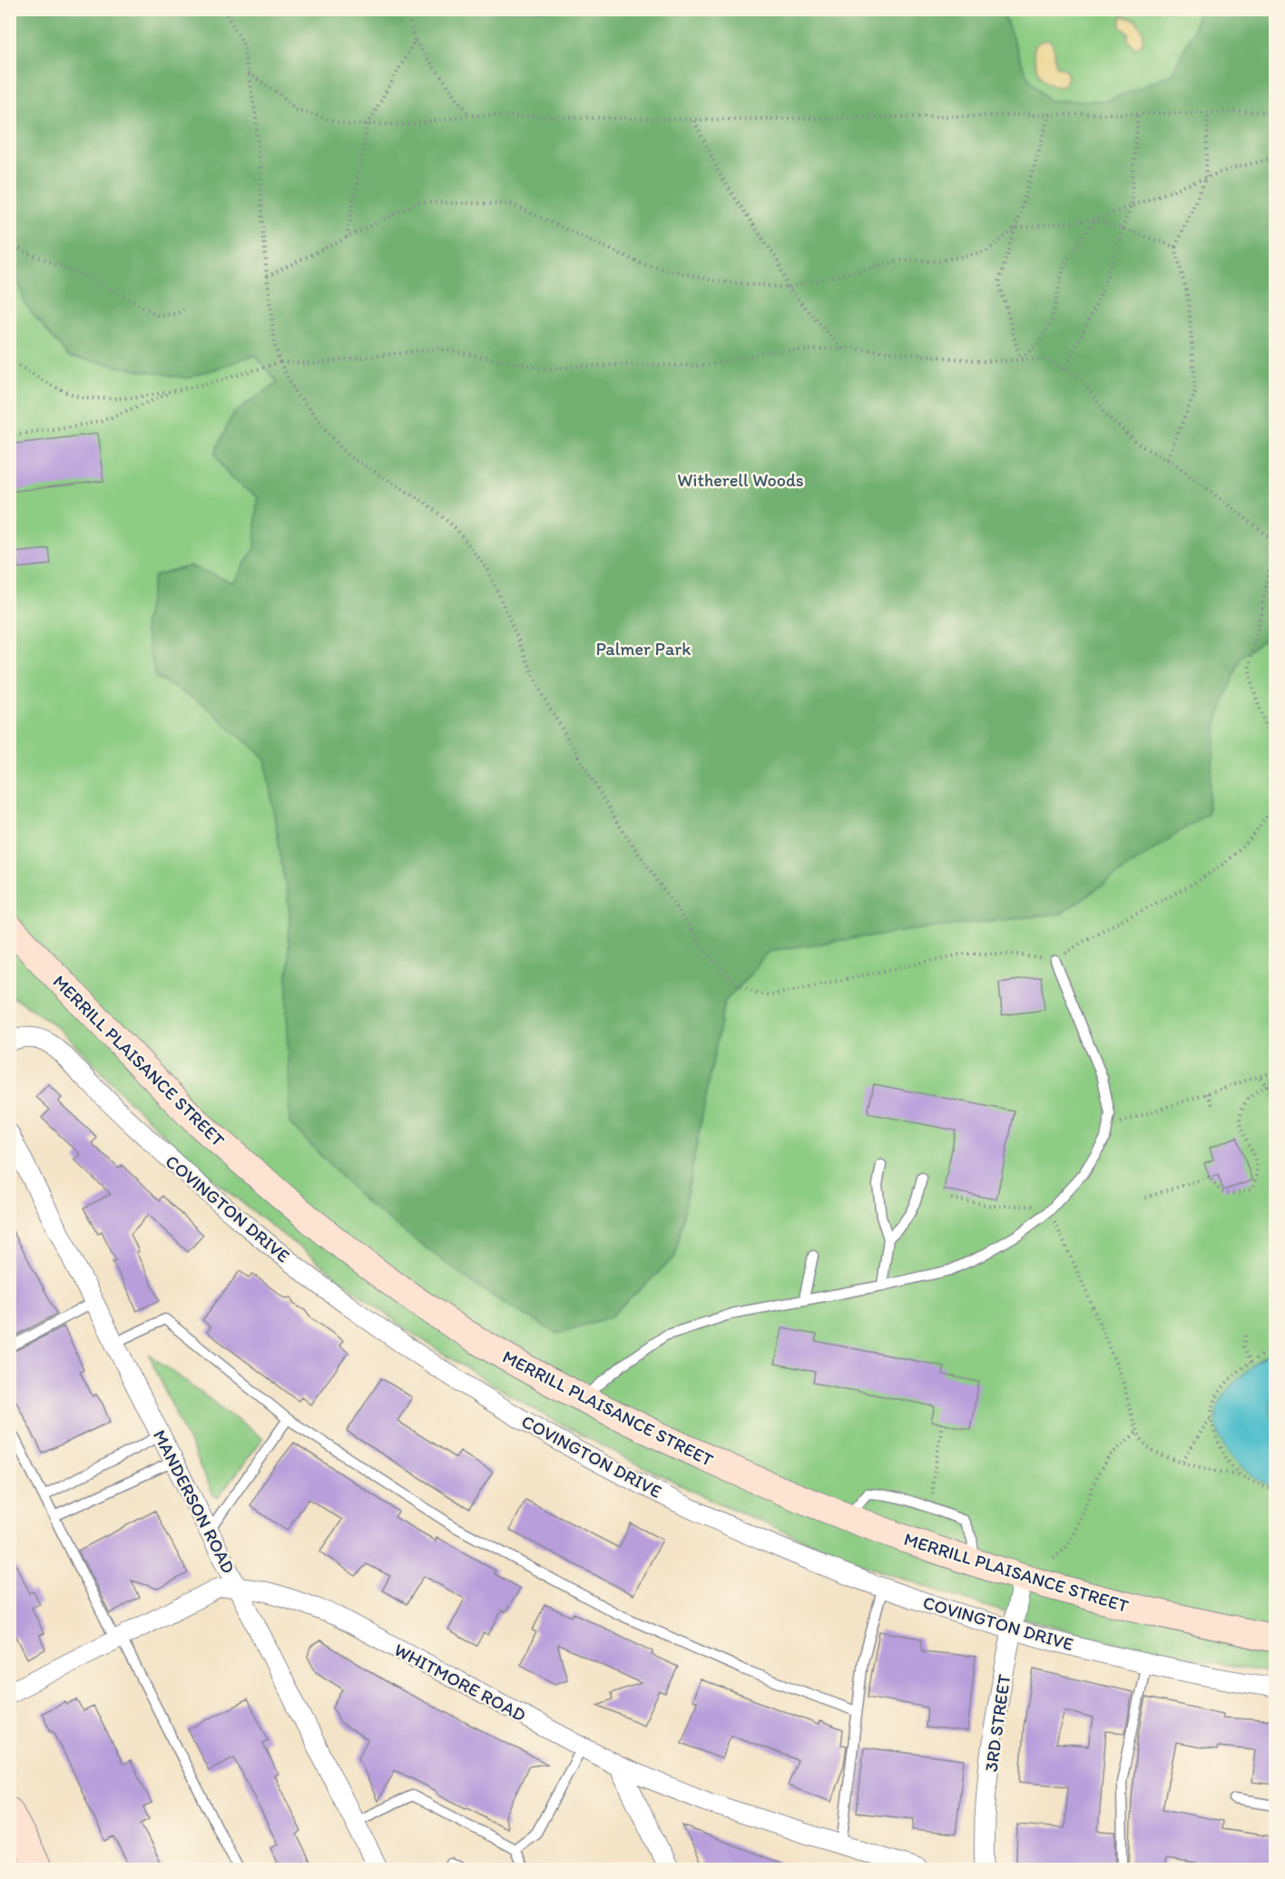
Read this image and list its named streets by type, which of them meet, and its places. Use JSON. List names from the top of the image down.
{
  "streets": {
    "street": [
      "MERRILL PLAISANCE STREET",
      "COVINGTON DRIVE",
      "MANDERSON ROAD",
      "WHITMORE ROAD",
      "3RD STREET"
    ]
  },
  "crossings": [
    ["MERRILL PLAISANCE STREET", "3RD STREET"],
    ["COVINGTON DRIVE", "3RD STREET"],
    ["MANDERSON ROAD", "WHITMORE ROAD"]
  ],
  "parks": ["Witherell Woods", "Palmer Park"]
}
